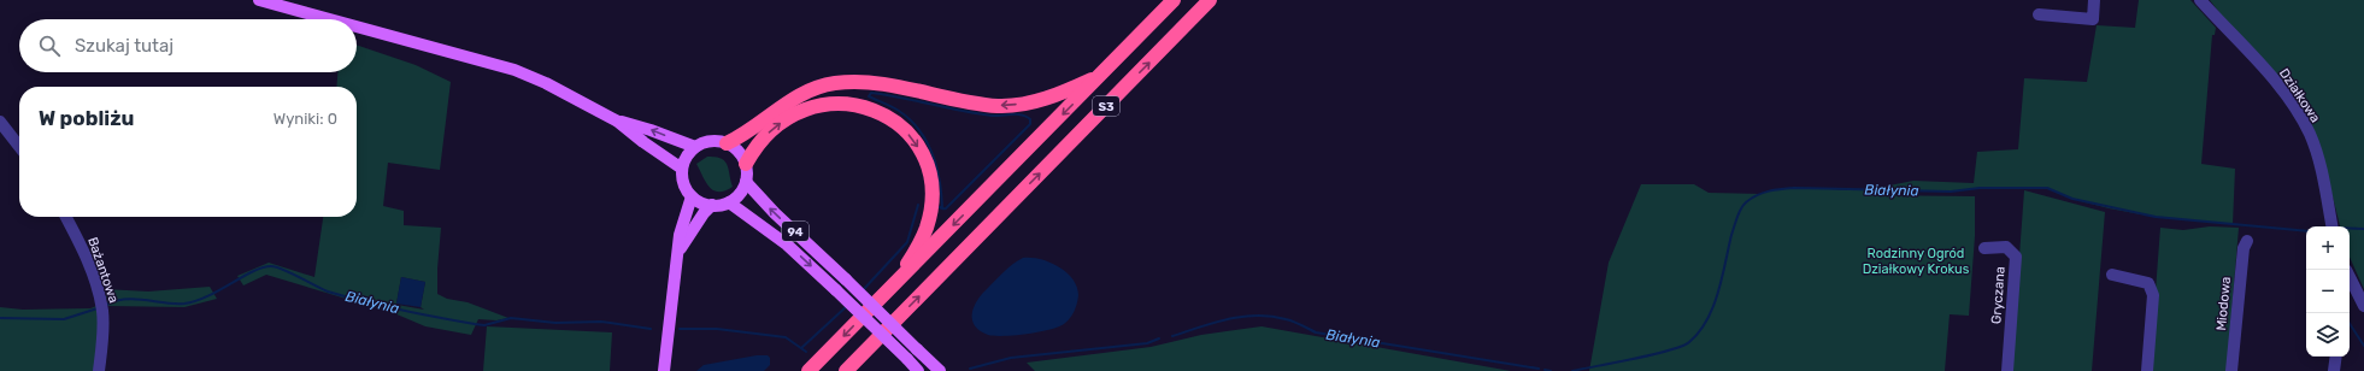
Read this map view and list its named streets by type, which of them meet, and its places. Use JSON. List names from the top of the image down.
{
  "streets": {
    "highway": ["S3"],
    "main road": ["94"],
    "street": [
      "Działkowa",
      "Bażantowa",
      "Gryczana",
      "Miodowa"
    ]
  },
  "water": ["Białynia"],
  "parks": ["Rodzinny Ogród Działkowy Krokus"],
  "page": {
    "search": "Szukaj tutaj",
    "heading": ["W pobliżu", "Wyniki: 0"],
    "map_buttons": ["+", "−"]
  }
}
